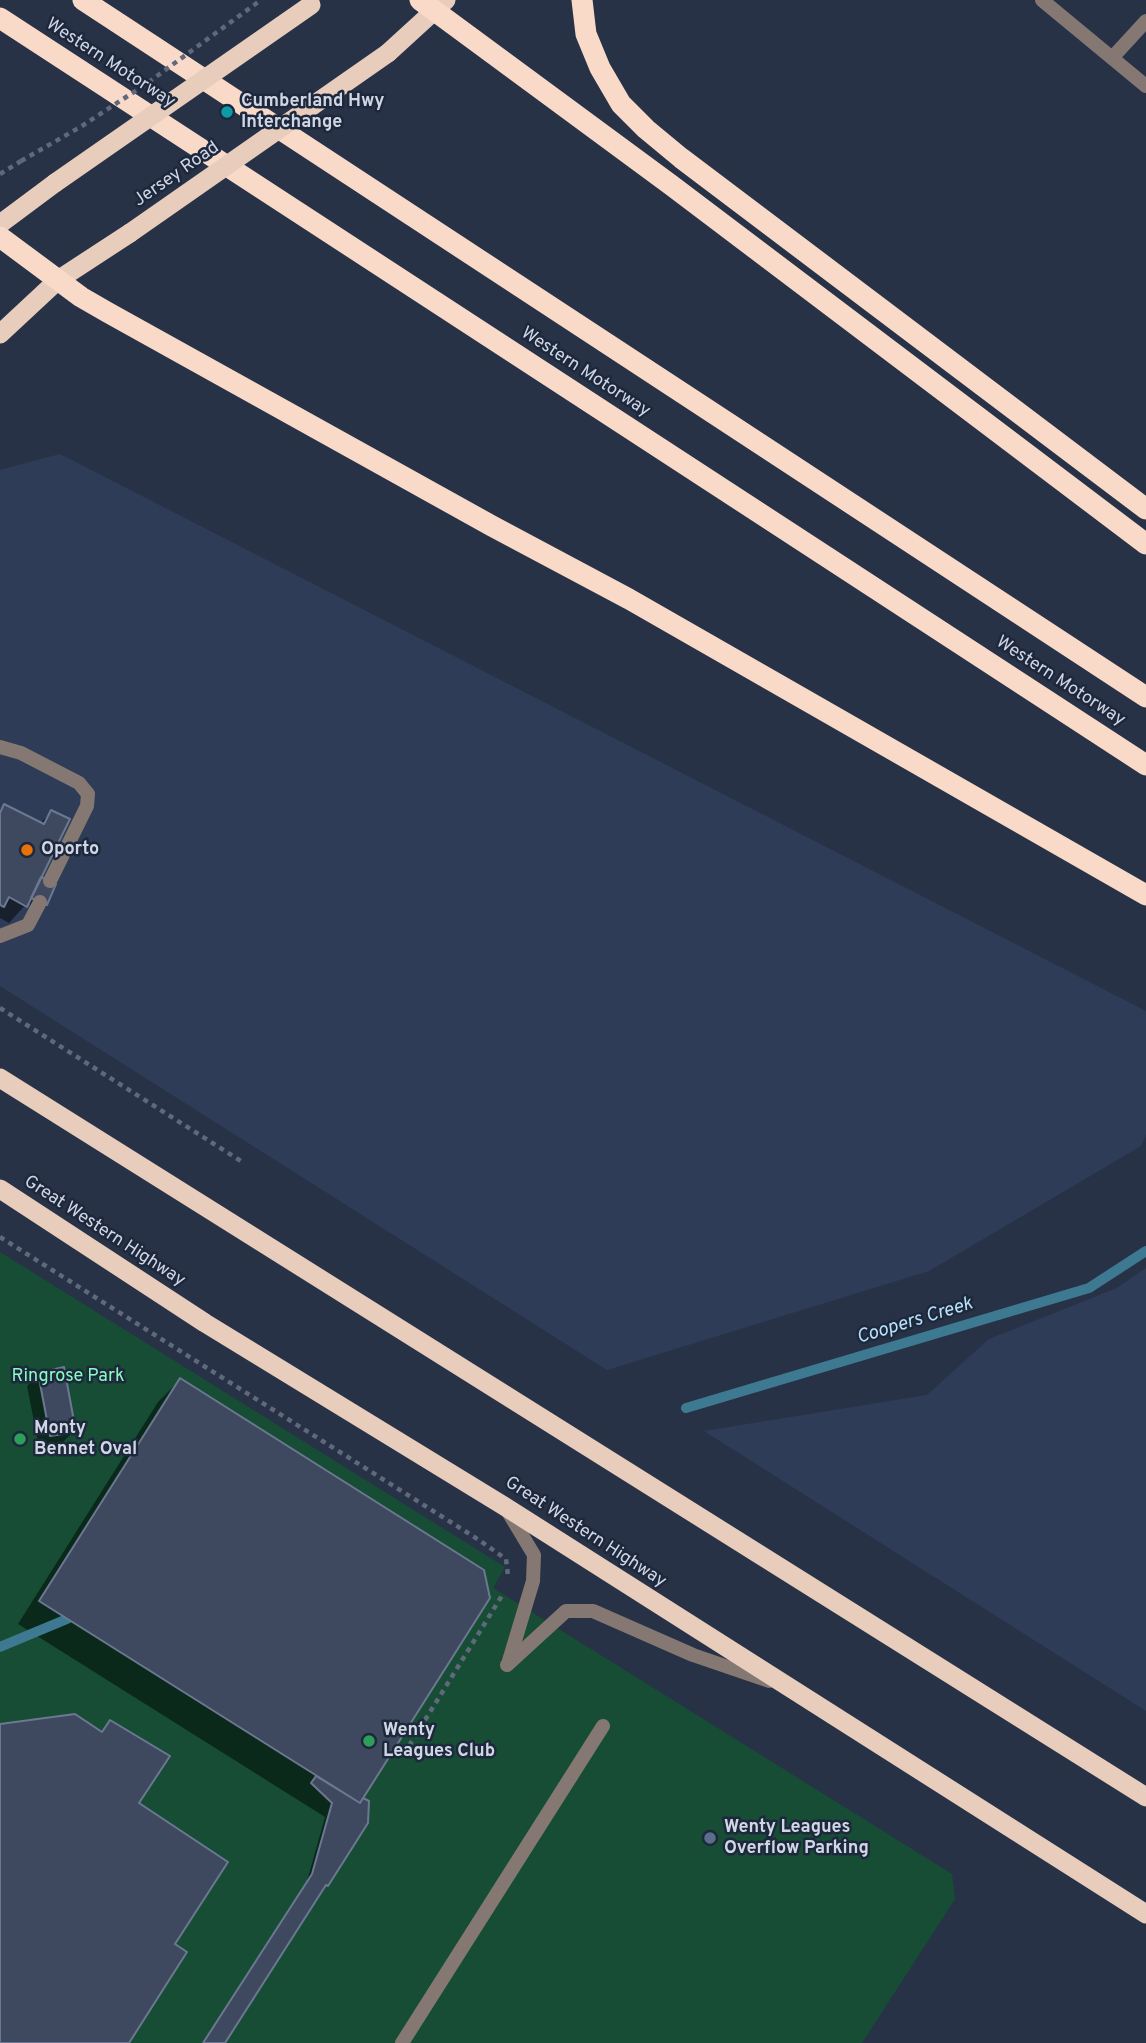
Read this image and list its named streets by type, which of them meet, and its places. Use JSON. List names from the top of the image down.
{
  "streets": {
    "highway": ["Western Motorway", "Jersey Road", "Great Western Highway"]
  },
  "water": ["Coopers Creek"],
  "parks": ["Ringrose Park"],
  "places": [
    "Cumberland Hwy Interchange",
    "Oporto",
    "Monty Bennet Oval",
    "Wenty Leagues Club",
    "Wenty Leagues Overflow Parking"
  ]
}
